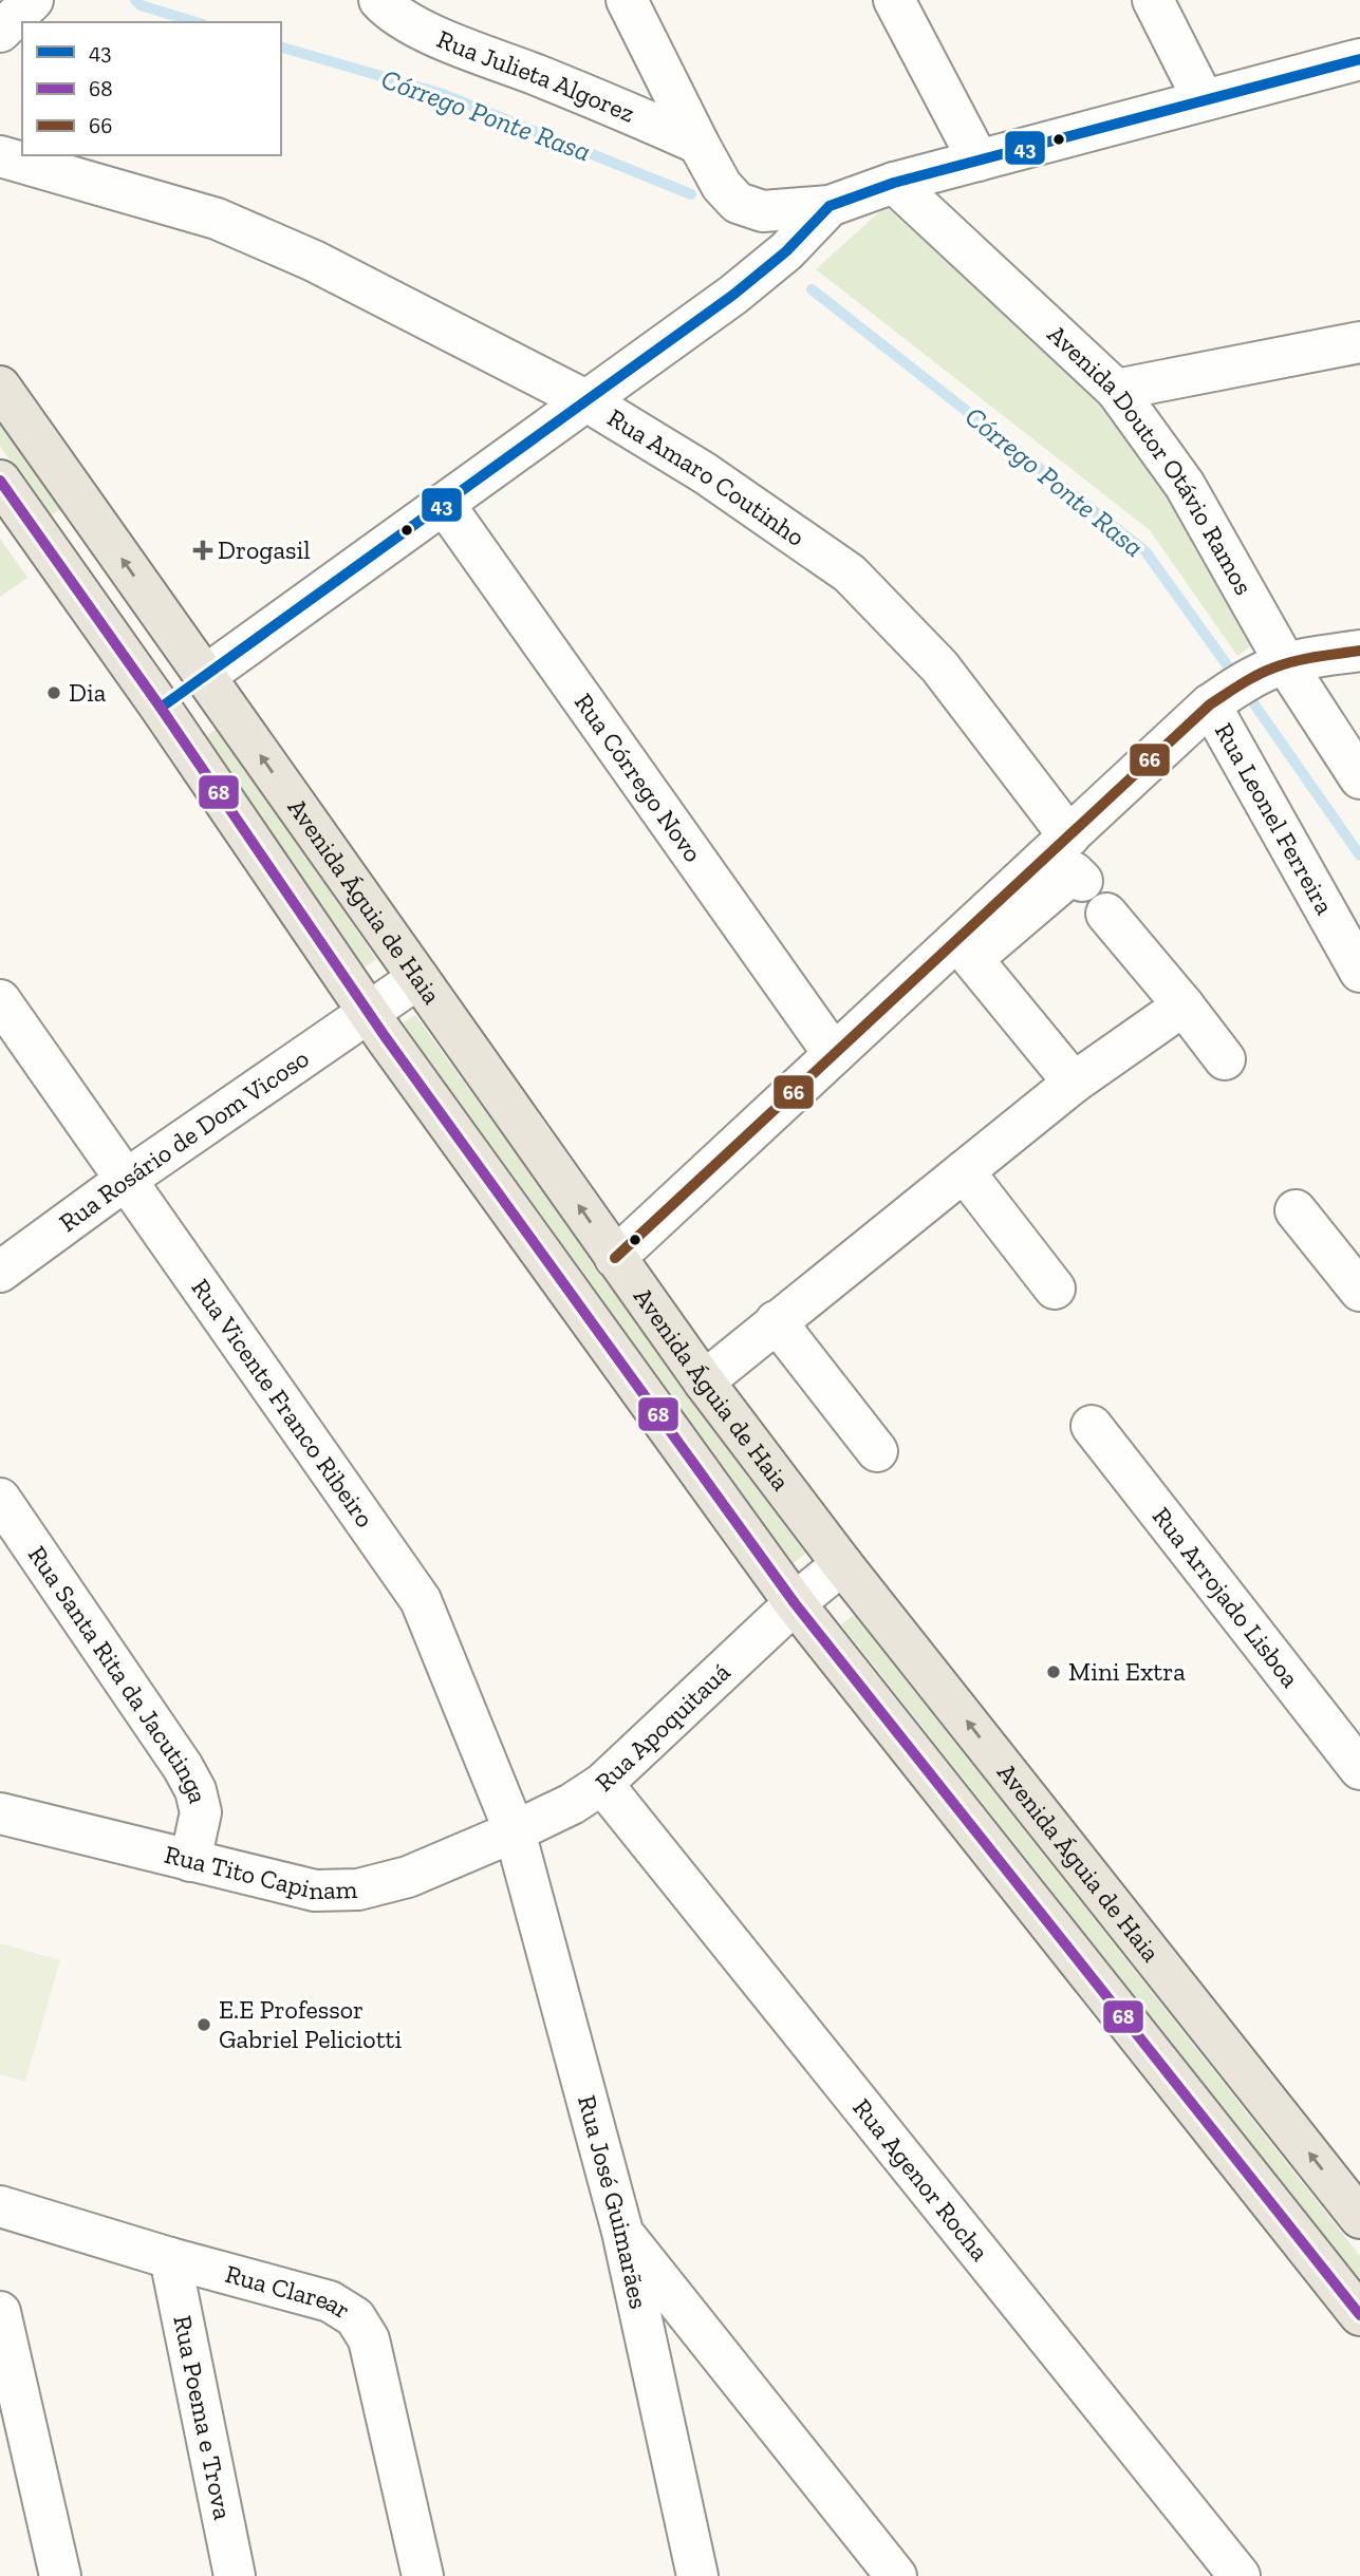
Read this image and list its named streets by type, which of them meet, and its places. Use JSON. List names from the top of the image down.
{
  "streets": {
    "main road": ["Avenida Águia de Haia"],
    "street": [
      "Rua Julieta Algorez",
      "Avenida Doutor Otávio Ramos",
      "Rua Amaro Coutinho",
      "Rua Córrego Novo",
      "Rua Leonel Ferreira",
      "Rua Rosário de Dom Vicoso",
      "Rua Vicente Franco Ribeiro",
      "Rua Arrojado Lisboa",
      "Rua Santa Rita da Jacutinga",
      "Rua Apoquitauá",
      "Rua Tito Capinam",
      "Rua Agenor Rocha",
      "Rua José Guimarães",
      "Rua Clarear",
      "Rua Poema e Trova"
    ]
  },
  "crossings": [
    ["Avenida Águia de Haia", "Rua Rosário de Dom Vicoso"],
    ["Avenida Águia de Haia", "Rua Apoquitauá"],
    ["Rua Rosário de Dom Vicoso", "Rua Vicente Franco Ribeiro"],
    ["Rua Vicente Franco Ribeiro", "Rua Apoquitauá"],
    ["Rua Vicente Franco Ribeiro", "Rua Tito Capinam"],
    ["Rua Vicente Franco Ribeiro", "Rua José Guimarães"],
    ["Rua Santa Rita da Jacutinga", "Rua Tito Capinam"],
    ["Rua Apoquitauá", "Rua Tito Capinam"],
    ["Rua Apoquitauá", "Rua Agenor Rocha"],
    ["Rua Apoquitauá", "Rua José Guimarães"],
    ["Rua Tito Capinam", "Rua José Guimarães"],
    ["Rua Clarear", "Rua Poema e Trova"]
  ],
  "water": ["Córrego Ponte Rasa"],
  "places": {
    "health": ["Drogasil"],
    "other": ["Dia", "Mini Extra", "E.E Professor Gabriel Peliciotti"]
  },
  "lines": ["transit line 43", "transit line 68", "transit line 66"],
  "legend": ["43", "68", "66"]
}
